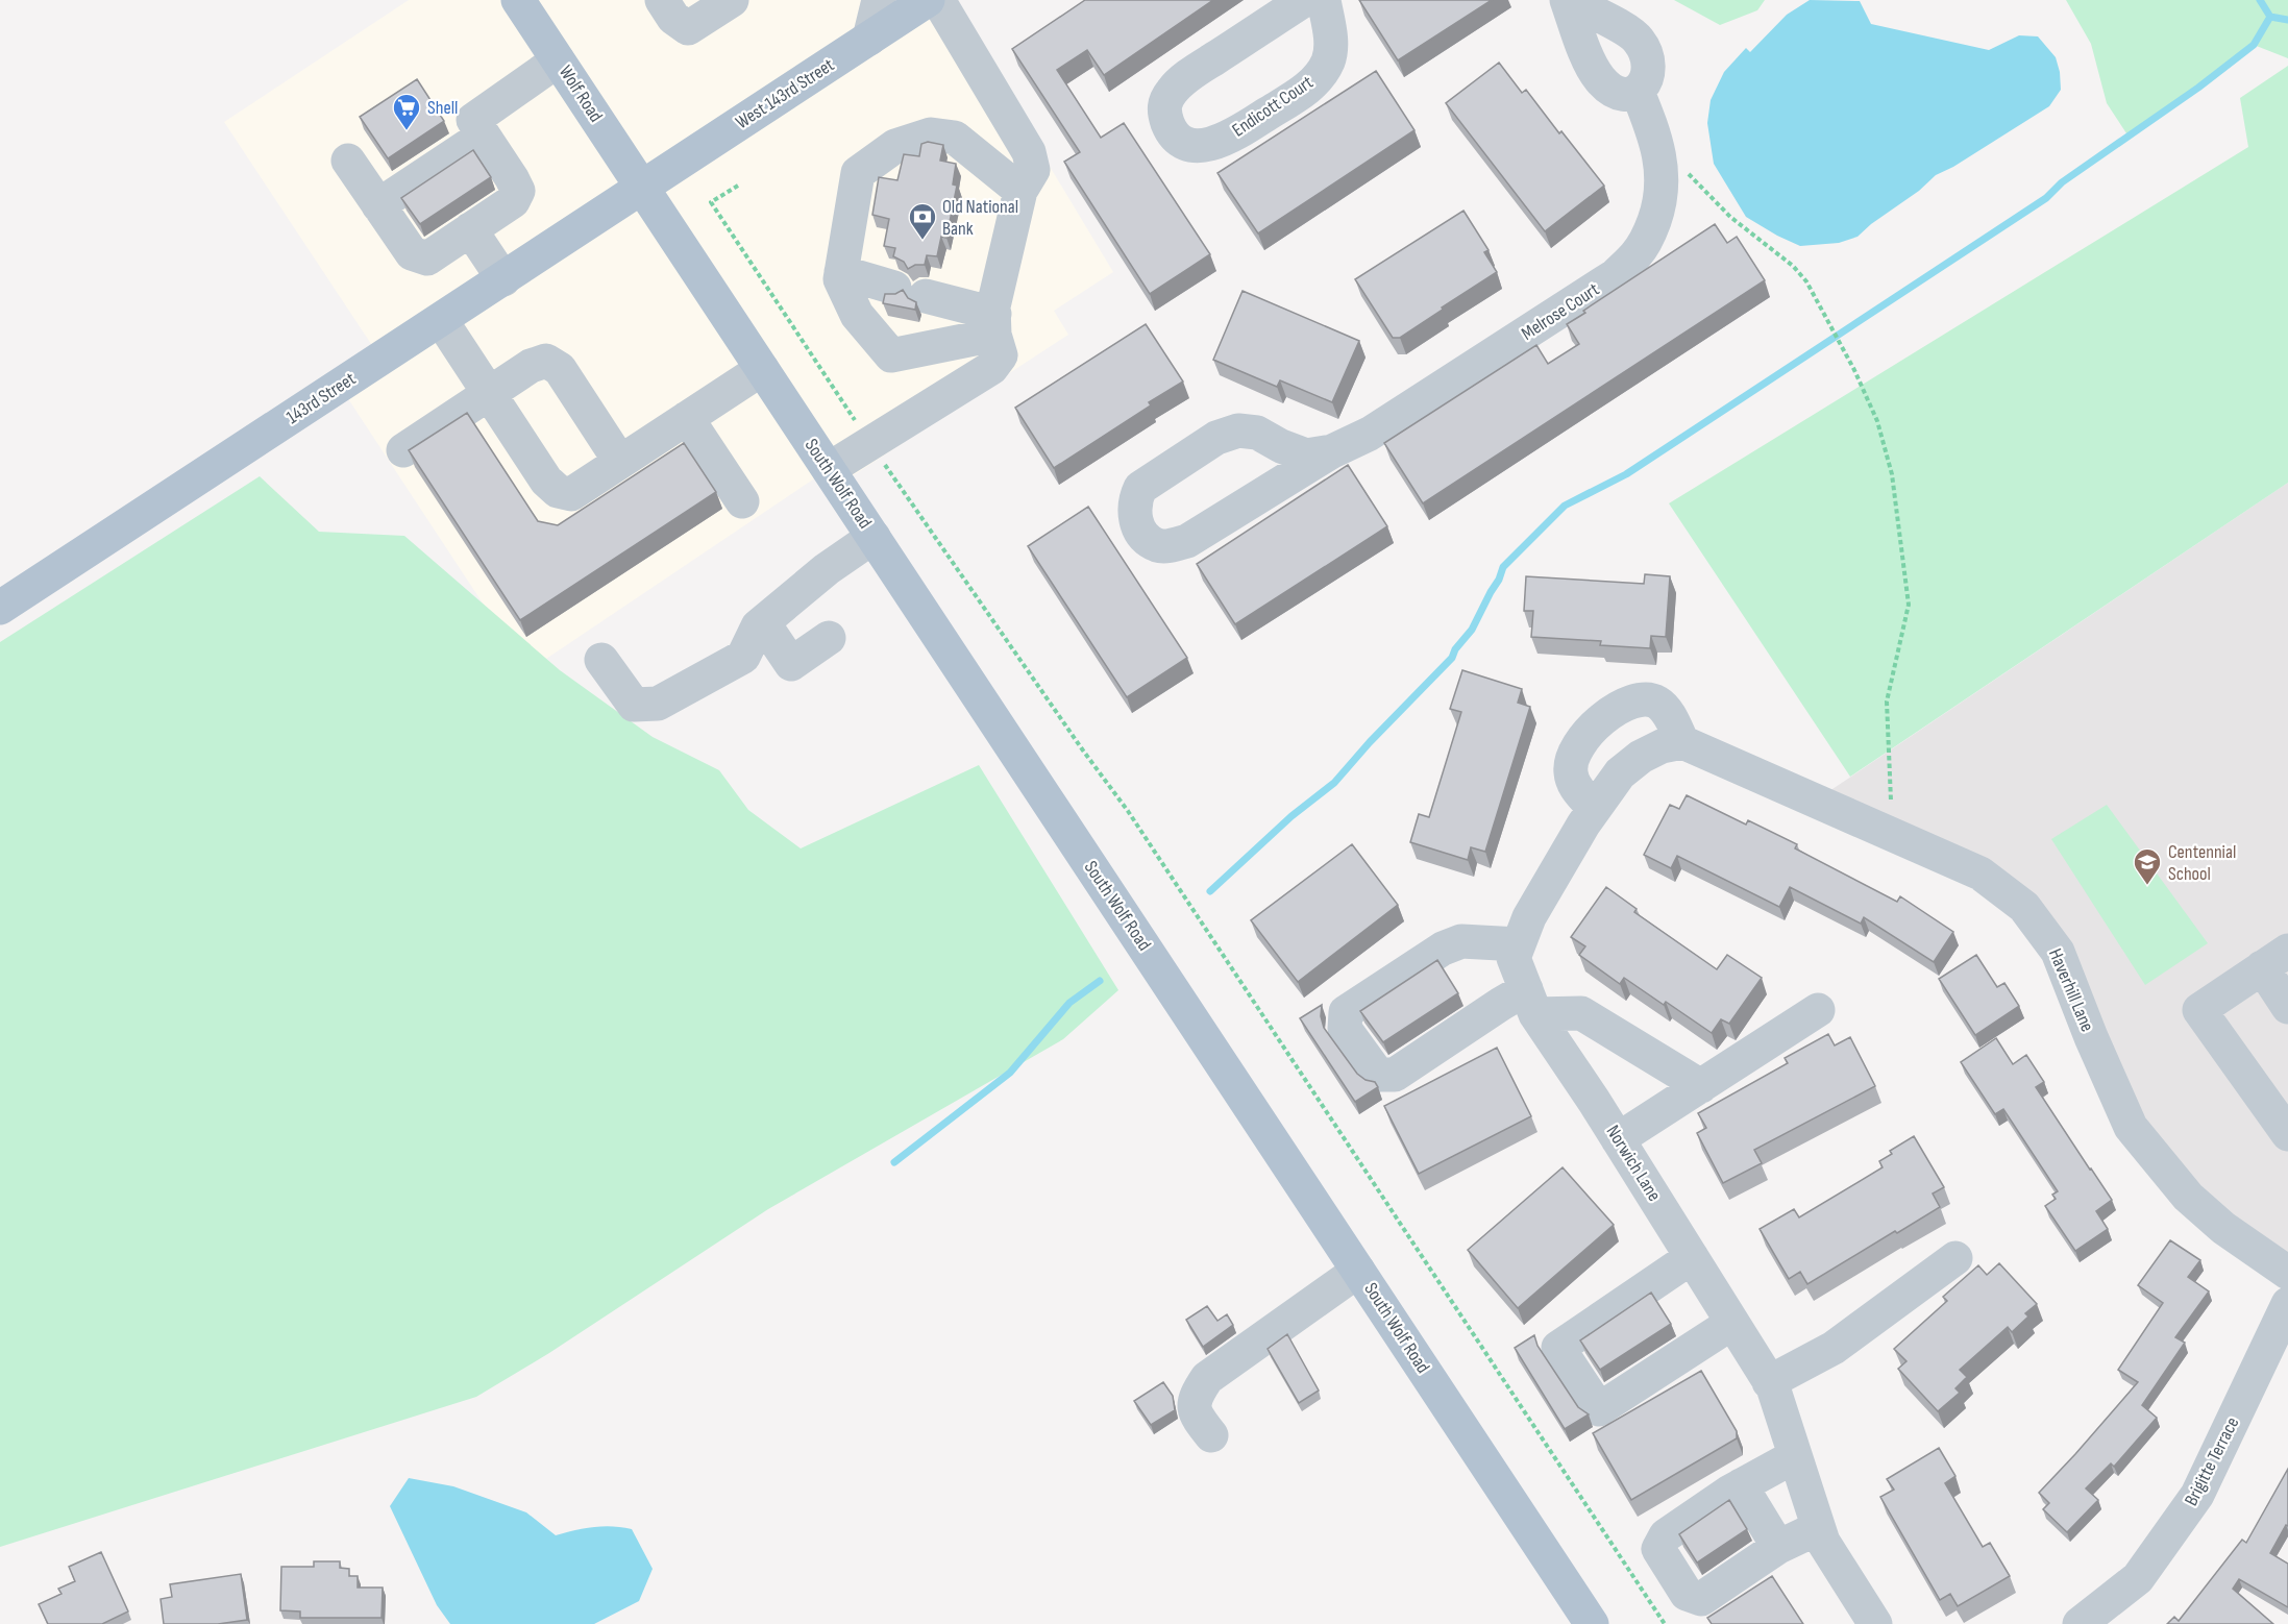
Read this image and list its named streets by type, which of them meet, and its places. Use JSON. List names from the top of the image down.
{
  "streets": {
    "main road": [
      "Wolf Road",
      "West 143rd Street",
      "143rd Street",
      "South Wolf Road"
    ],
    "street": [
      "Endicott Court",
      "Melrose Court",
      "Haverhill Lane",
      "Norwich Lane",
      "Brigitte Terrace"
    ]
  },
  "crossings": [
    ["Wolf Road", "West 143rd Street"],
    ["Wolf Road", "143rd Street"],
    ["Wolf Road", "South Wolf Road"],
    ["West 143rd Street", "143rd Street"],
    ["West 143rd Street", "South Wolf Road"],
    ["143rd Street", "South Wolf Road"],
    ["Haverhill Lane", "Norwich Lane"]
  ],
  "places": {
    "supermarket": ["Shell"],
    "bank": ["Old National Bank"],
    "school or university": ["Centennial School"]
  }
}
